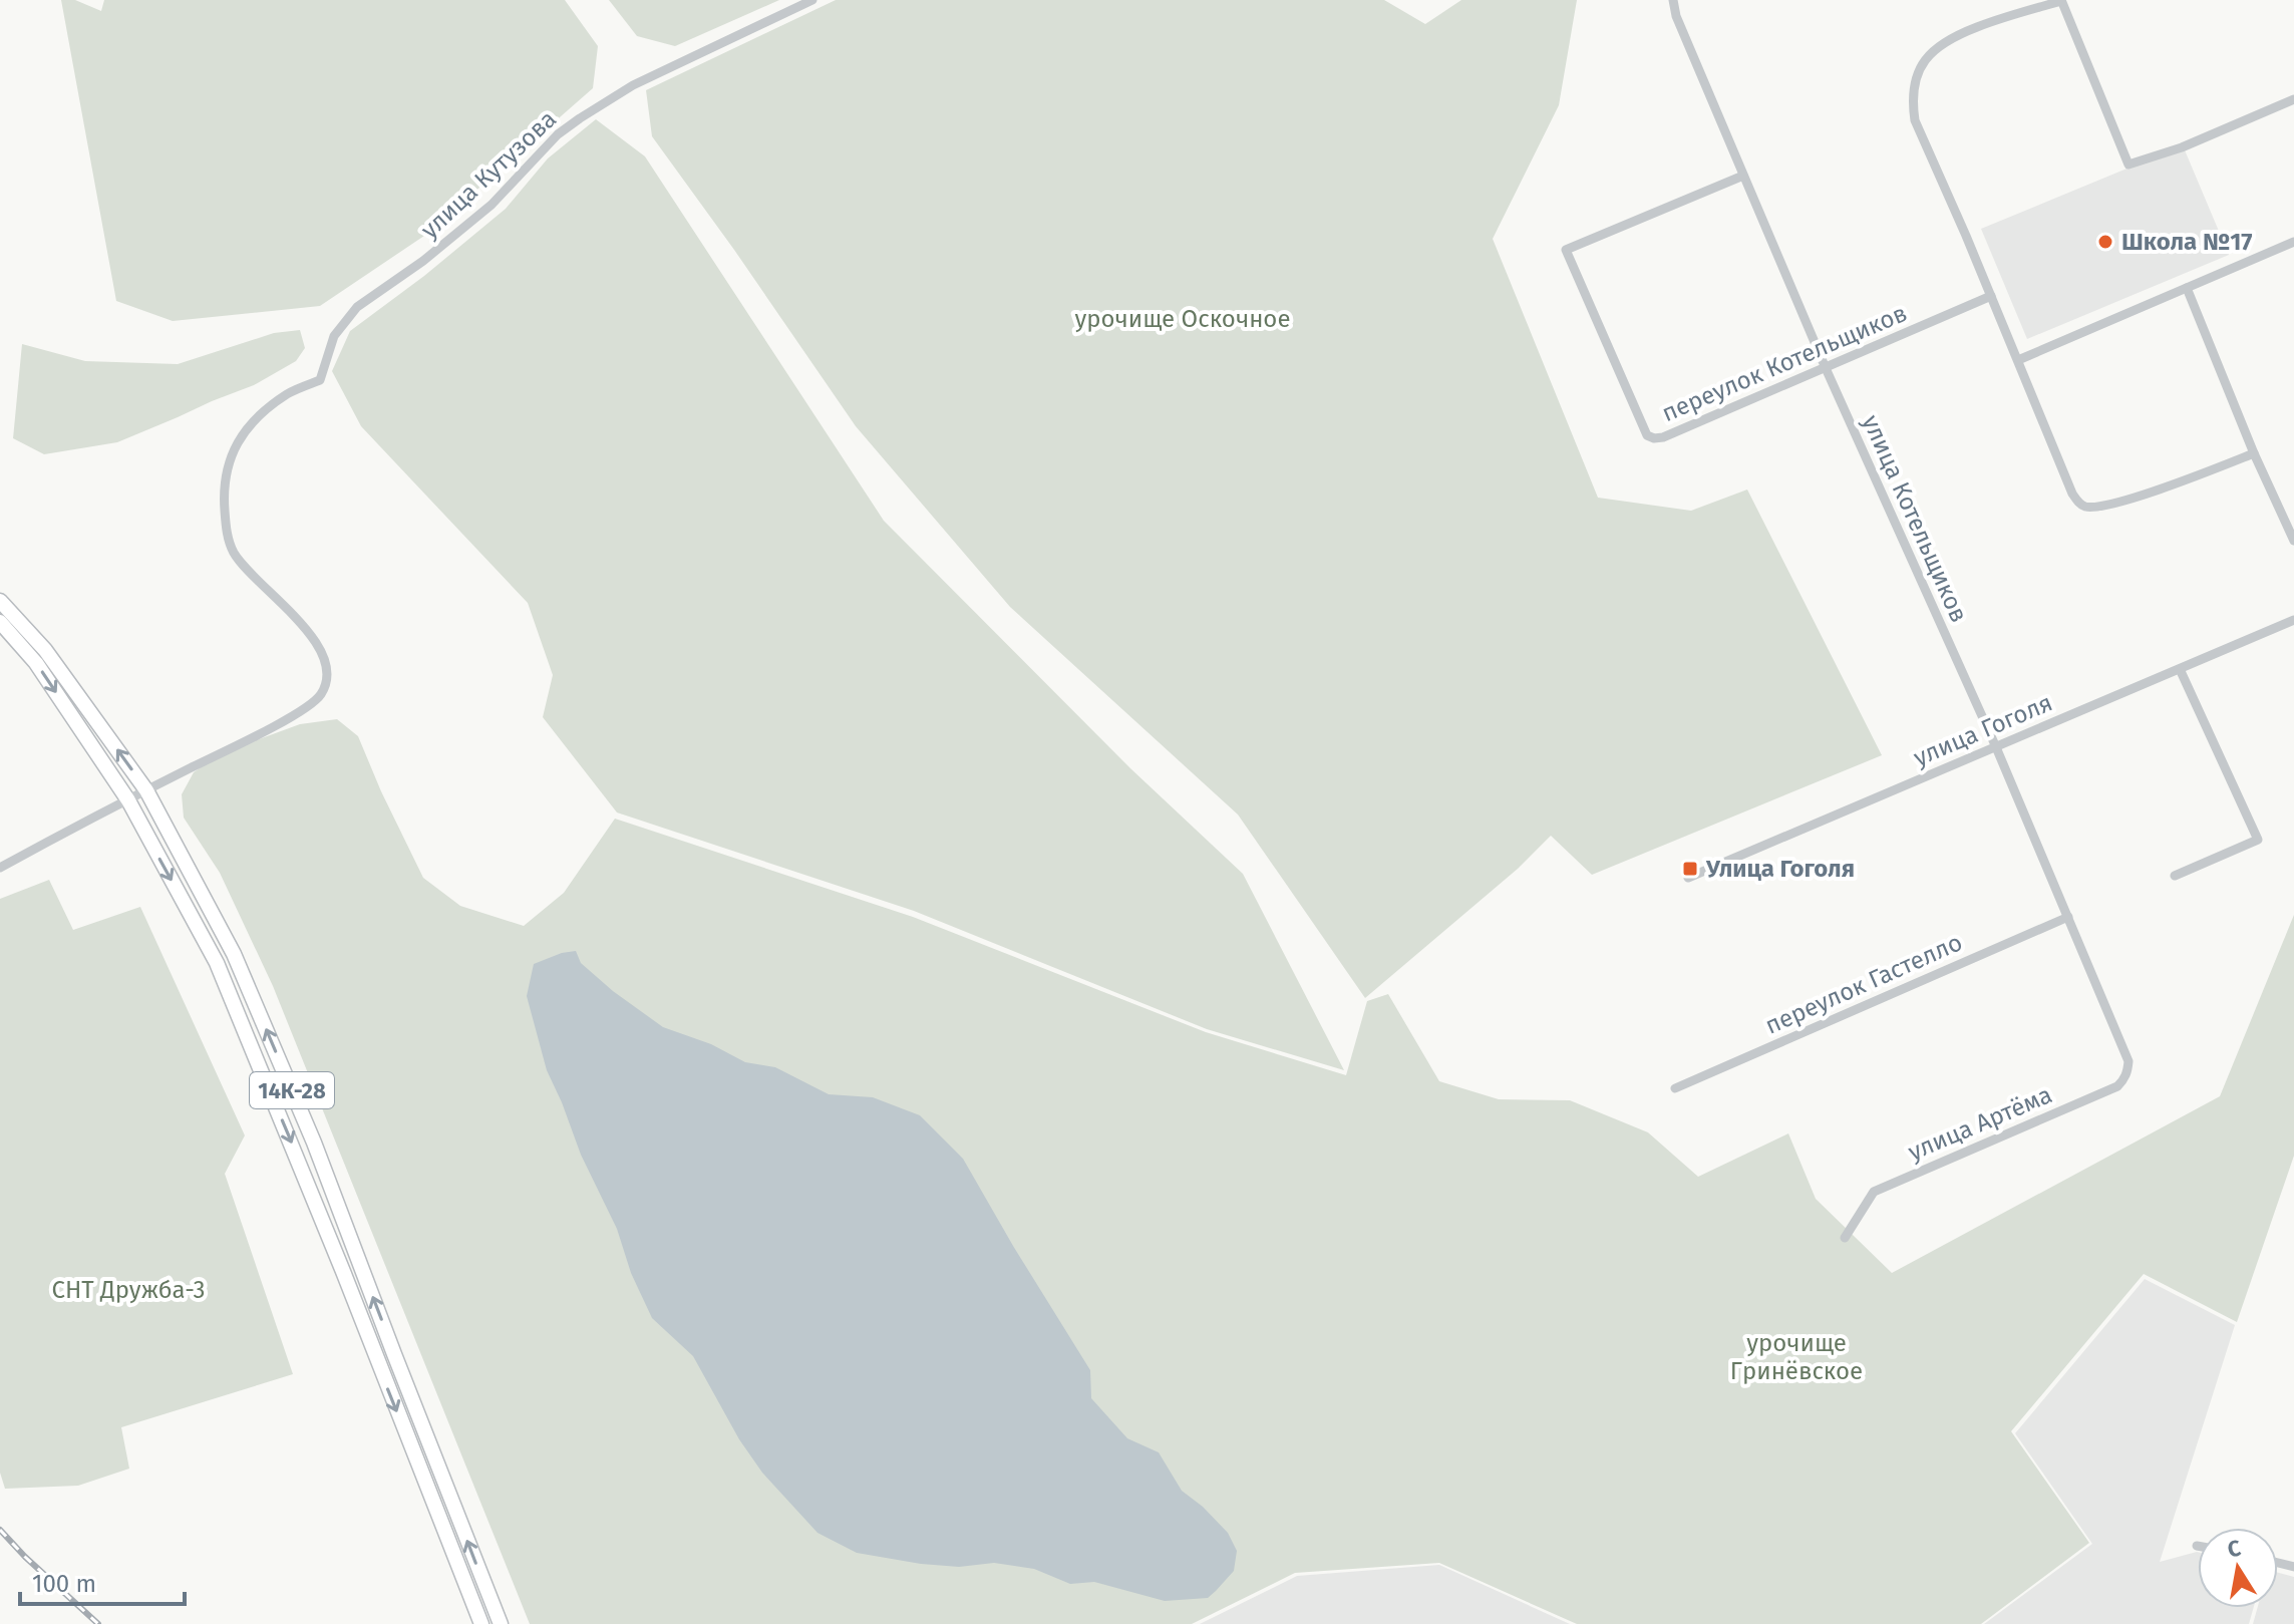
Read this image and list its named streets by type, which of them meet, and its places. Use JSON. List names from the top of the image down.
{
  "streets": {
    "main road": ["14К-28"],
    "street": [
      "улица Кутузова",
      "переулок Котельщиков",
      "улица Котельщиков",
      "улица Гоголя",
      "переулок Гастелло",
      "улица Артёма"
    ]
  },
  "crossings": [
    ["улица Кутузова", "14К-28"],
    ["переулок Котельщиков", "улица Котельщиков"],
    ["улица Котельщиков", "улица Гоголя"],
    ["улица Котельщиков", "переулок Гастелло"],
    ["улица Котельщиков", "улица Артёма"]
  ],
  "parks": ["урочище Оскочное", "СНТ Дружба-3", "урочище Гринёвское"],
  "places": {
    "other": ["Школа №17"],
    "transit": ["Улица Гоголя"]
  },
  "scale_bar": "100 m",
  "north": "top"
}
